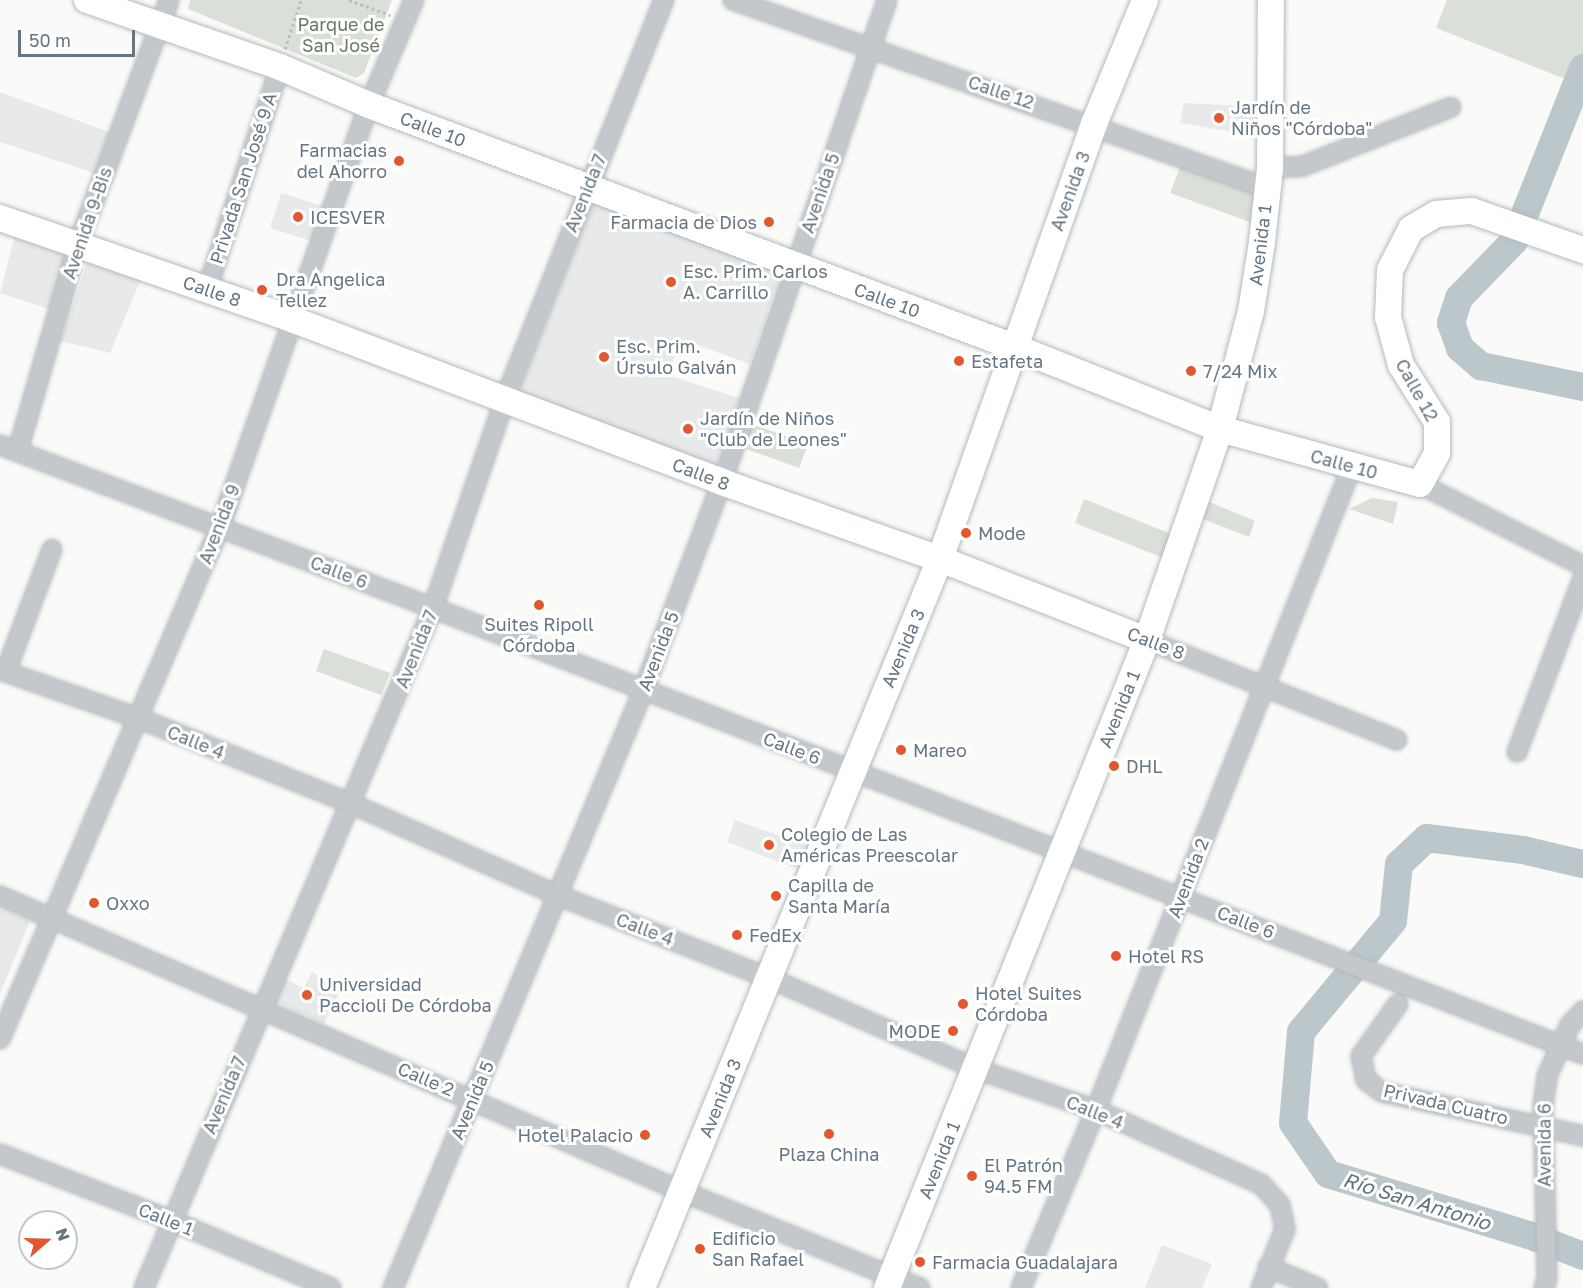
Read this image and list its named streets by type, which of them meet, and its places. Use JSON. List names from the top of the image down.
{
  "streets": {
    "main road": [
      "Calle 12",
      "Calle 10",
      "Avenida 3",
      "Avenida 1",
      "Calle 8"
    ],
    "street": [
      "Privada San José 9 A",
      "Avenida 7",
      "Avenida 5",
      "Avenida 9-Bis",
      "Avenida 9",
      "Calle 6",
      "Calle 4",
      "Avenida 2",
      "Calle 2",
      "Privada Cuatro",
      "Avenida 6",
      "Calle 1"
    ]
  },
  "crossings": [
    ["Calle 12", "Calle 10"],
    ["Calle 12", "Avenida 3"],
    ["Calle 12", "Avenida 5"],
    ["Calle 12", "Avenida 1"],
    ["Calle 10", "Privada San José 9 A"],
    ["Calle 10", "Avenida 3"],
    ["Calle 10", "Avenida 7"],
    ["Calle 10", "Avenida 5"],
    ["Calle 10", "Avenida 9-Bis"],
    ["Calle 10", "Avenida 1"],
    ["Calle 10", "Avenida 9"],
    ["Calle 10", "Avenida 2"],
    ["Privada San José 9 A", "Calle 8"],
    ["Avenida 3", "Calle 8"],
    ["Avenida 3", "Calle 6"],
    ["Avenida 3", "Calle 4"],
    ["Avenida 3", "Calle 2"],
    ["Avenida 7", "Calle 8"],
    ["Avenida 7", "Calle 6"],
    ["Avenida 7", "Calle 4"],
    ["Avenida 7", "Calle 2"],
    ["Avenida 7", "Calle 1"],
    ["Avenida 5", "Calle 8"],
    ["Avenida 5", "Calle 6"],
    ["Avenida 5", "Calle 4"],
    ["Avenida 5", "Calle 2"],
    ["Avenida 9-Bis", "Calle 8"],
    ["Avenida 9-Bis", "Calle 6"],
    ["Avenida 1", "Calle 8"],
    ["Avenida 1", "Calle 6"],
    ["Avenida 1", "Calle 4"],
    ["Avenida 1", "Calle 2"],
    ["Calle 8", "Avenida 9"],
    ["Calle 8", "Avenida 2"],
    ["Avenida 9", "Calle 6"],
    ["Avenida 9", "Calle 4"],
    ["Avenida 9", "Calle 2"],
    ["Calle 6", "Avenida 2"],
    ["Calle 6", "Avenida 6"],
    ["Calle 4", "Avenida 2"],
    ["Privada Cuatro", "Avenida 6"]
  ],
  "water": ["Río San Antonio"],
  "parks": ["Parque de San José"],
  "places": [
    "Jardín de Niños \"Córdoba\"",
    "Farmacias del Ahorro",
    "ICESVER",
    "Farmacia de Dios",
    "Esc. Prim. Carlos A. Carrillo",
    "Dra Angelica Tellez",
    "Esc. Prim. Úrsulo Galván",
    "Estafeta",
    "7/24 Mix",
    "Jardín de Niños \"Club de Leones\"",
    "Mode",
    "Suites Ripoll Córdoba",
    "Mareo",
    "DHL",
    "Colegio de Las Américas Preescolar",
    "Capilla de Santa María",
    "Oxxo",
    "FedEx",
    "Hotel RS",
    "Universidad Paccioli De Córdoba",
    "Hotel Suites Córdoba",
    "MODE",
    "Plaza China",
    "Hotel Palacio",
    "El Patrón 94.5 FM",
    "Edificio San Rafael",
    "Farmacia Guadalajara"
  ],
  "scale_bar": "50 m",
  "north": "right"
}
